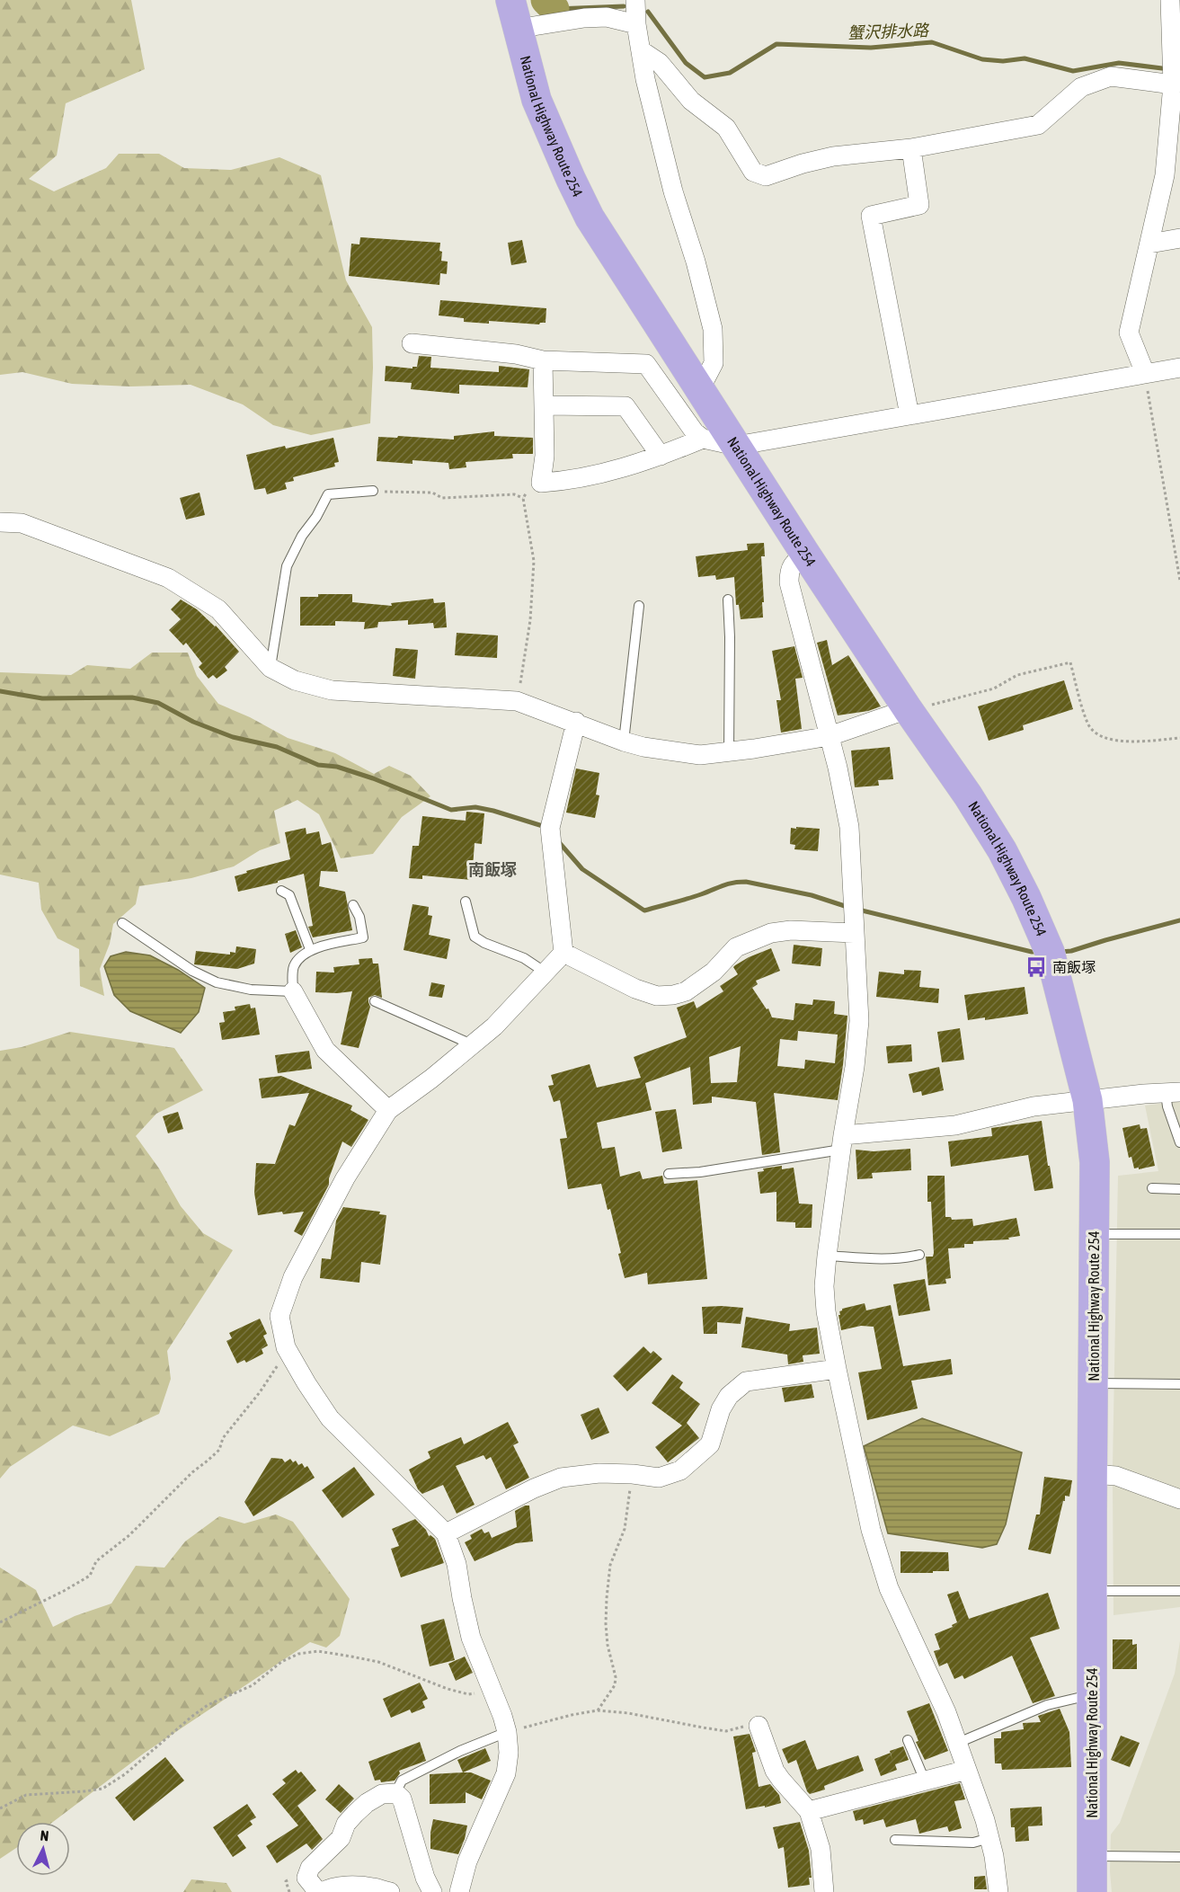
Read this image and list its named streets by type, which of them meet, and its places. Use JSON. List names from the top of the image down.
{
  "streets": {
    "highway": ["National Highway Route 254"]
  },
  "districts": ["南飯塚"],
  "water": ["蟹沢排水路"],
  "places": {
    "bus stop": ["南飯塚"]
  },
  "north": "top"
}
